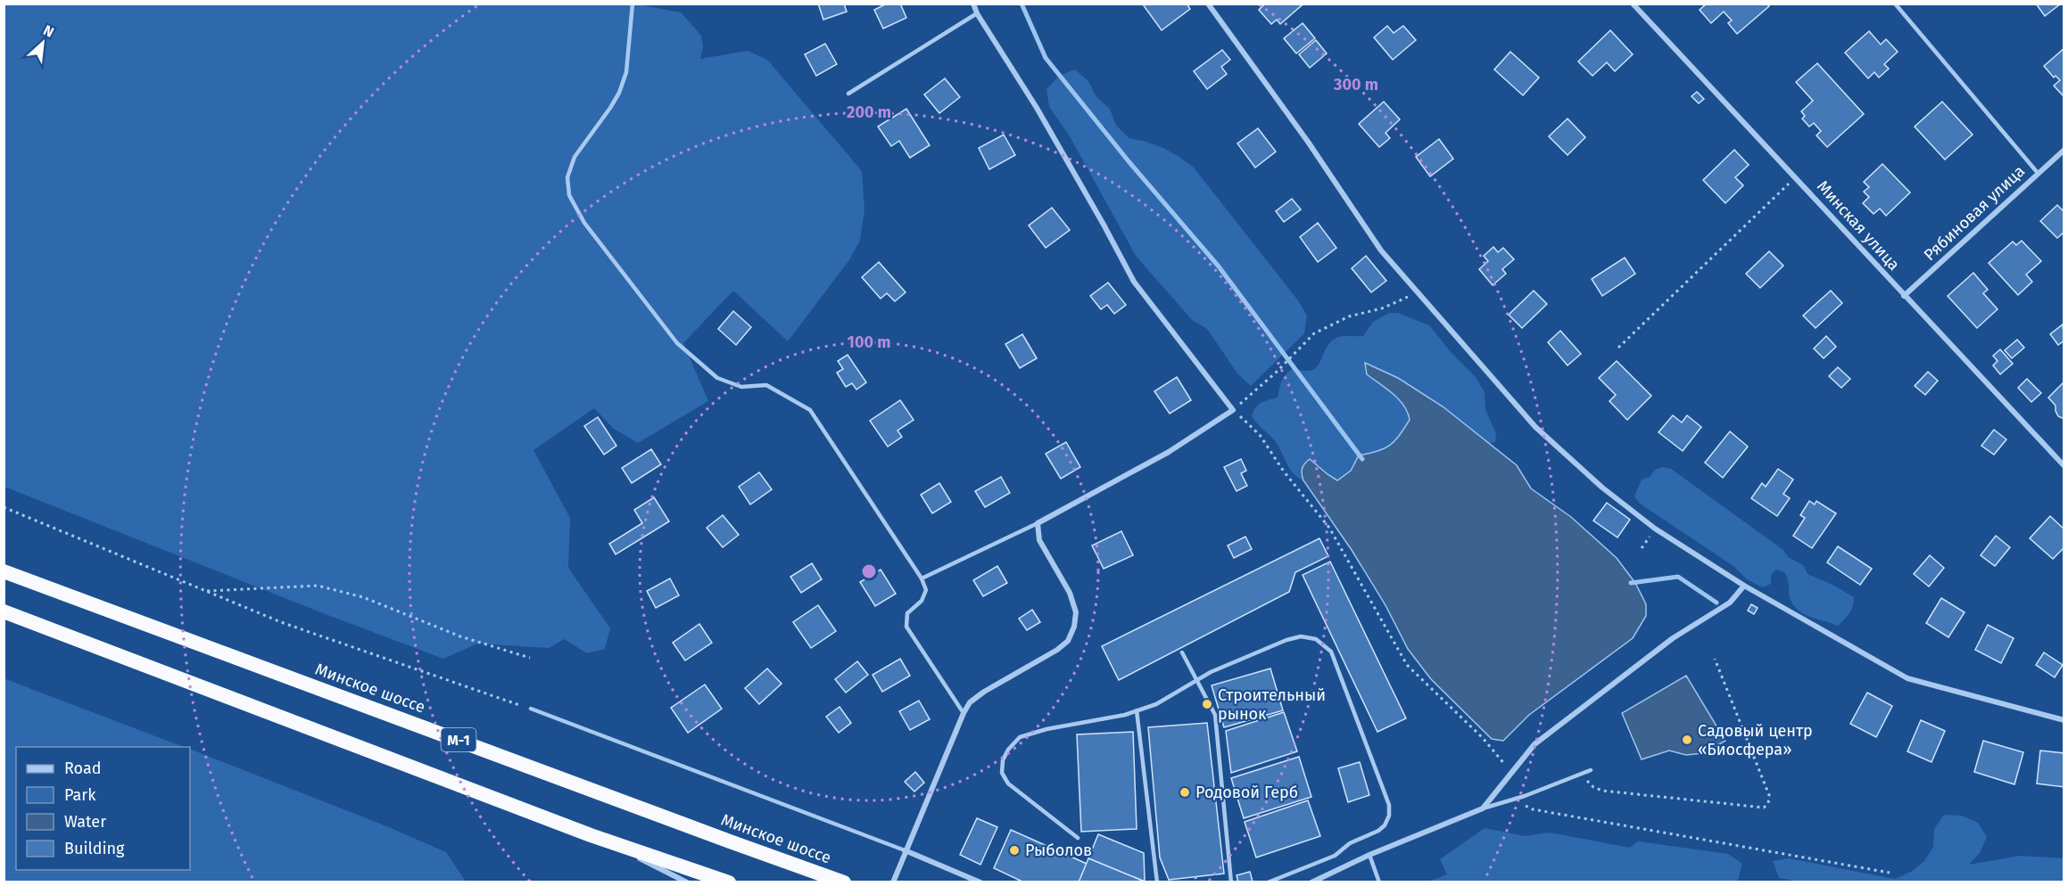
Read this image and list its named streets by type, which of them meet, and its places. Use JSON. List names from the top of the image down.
{
  "streets": {
    "highway": ["Минское шоссе", "М-1"],
    "street": ["Рябиновая улица", "Минская улица"]
  },
  "crossings": [
    ["Рябиновая улица", "Минская улица"]
  ],
  "places": [
    "Строительный рынок",
    "Садовый центр «Биосфера»",
    "Родовой Герб",
    "Рыболов"
  ],
  "legend": [
    "Road",
    "Park",
    "Water",
    "Building"
  ],
  "north": "top right",
  "rings": ["300 m", "200 m", "100 m"]
}
